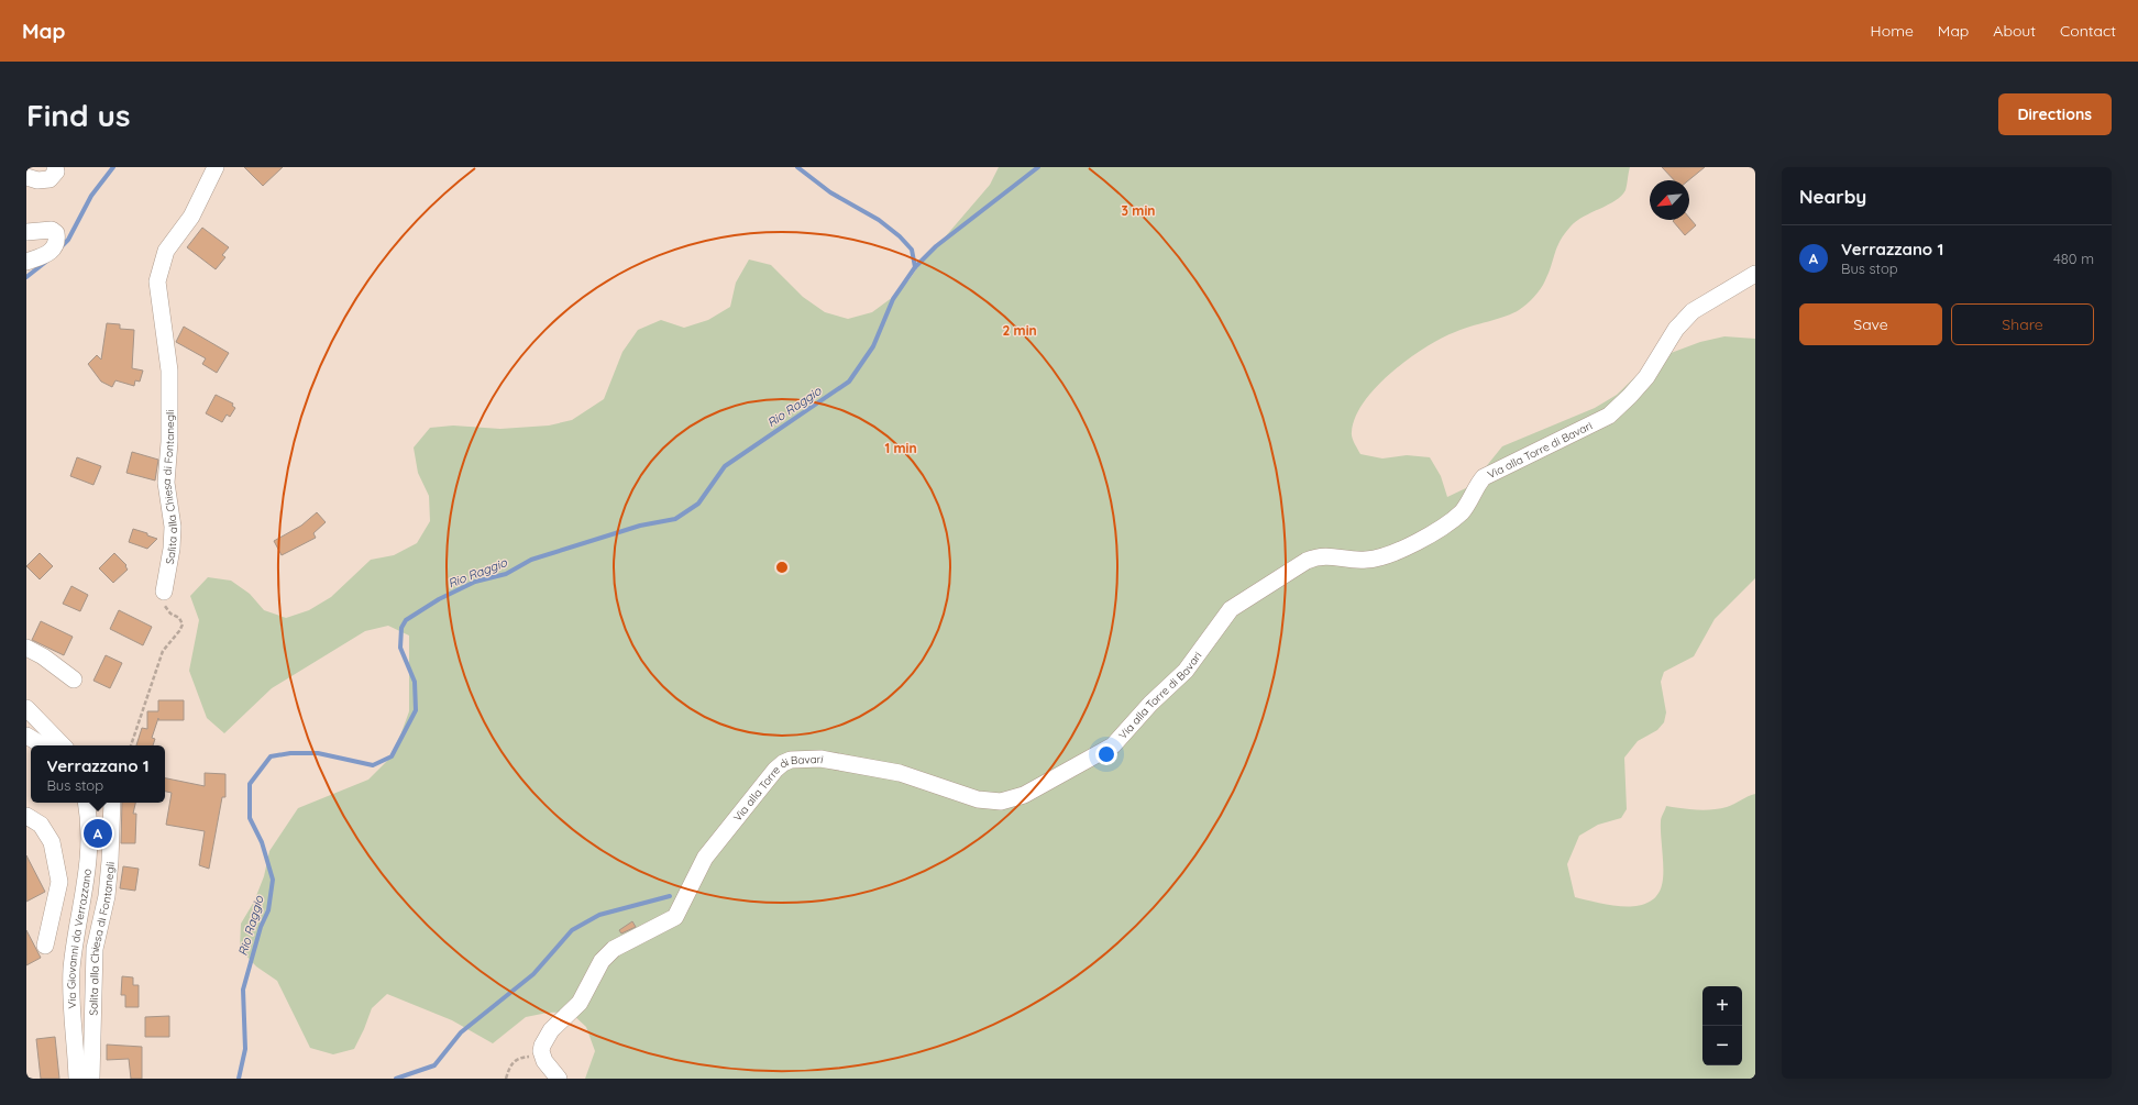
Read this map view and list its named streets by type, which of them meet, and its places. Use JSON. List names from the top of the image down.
{
  "streets": {
    "street": ["Via alla Torre di Bavari", "Salita alla Chiesa di Fontanegli", "Via Giovanni da Verrazzano"]
  },
  "water": ["Rio Raggio"],
  "north": "bottom left",
  "page": {
    "header": "Map",
    "nav": [
      "Home",
      "Map",
      "About",
      "Contact"
    ],
    "buttons": [
      "Directions",
      ["Save", "Share"]
    ],
    "title": "Find us",
    "heading": "Nearby",
    "list": [
      {
        "mark": "A",
        "name": "Verrazzano 1",
        "note": "Bus stop",
        "value": "480 m"
      }
    ],
    "popup": ["Verrazzano 1", "Bus stop"],
    "pins": "A",
    "map_buttons": ["+", "−"]
  },
  "rings": ["3 min", "2 min", "1 min"]
}
